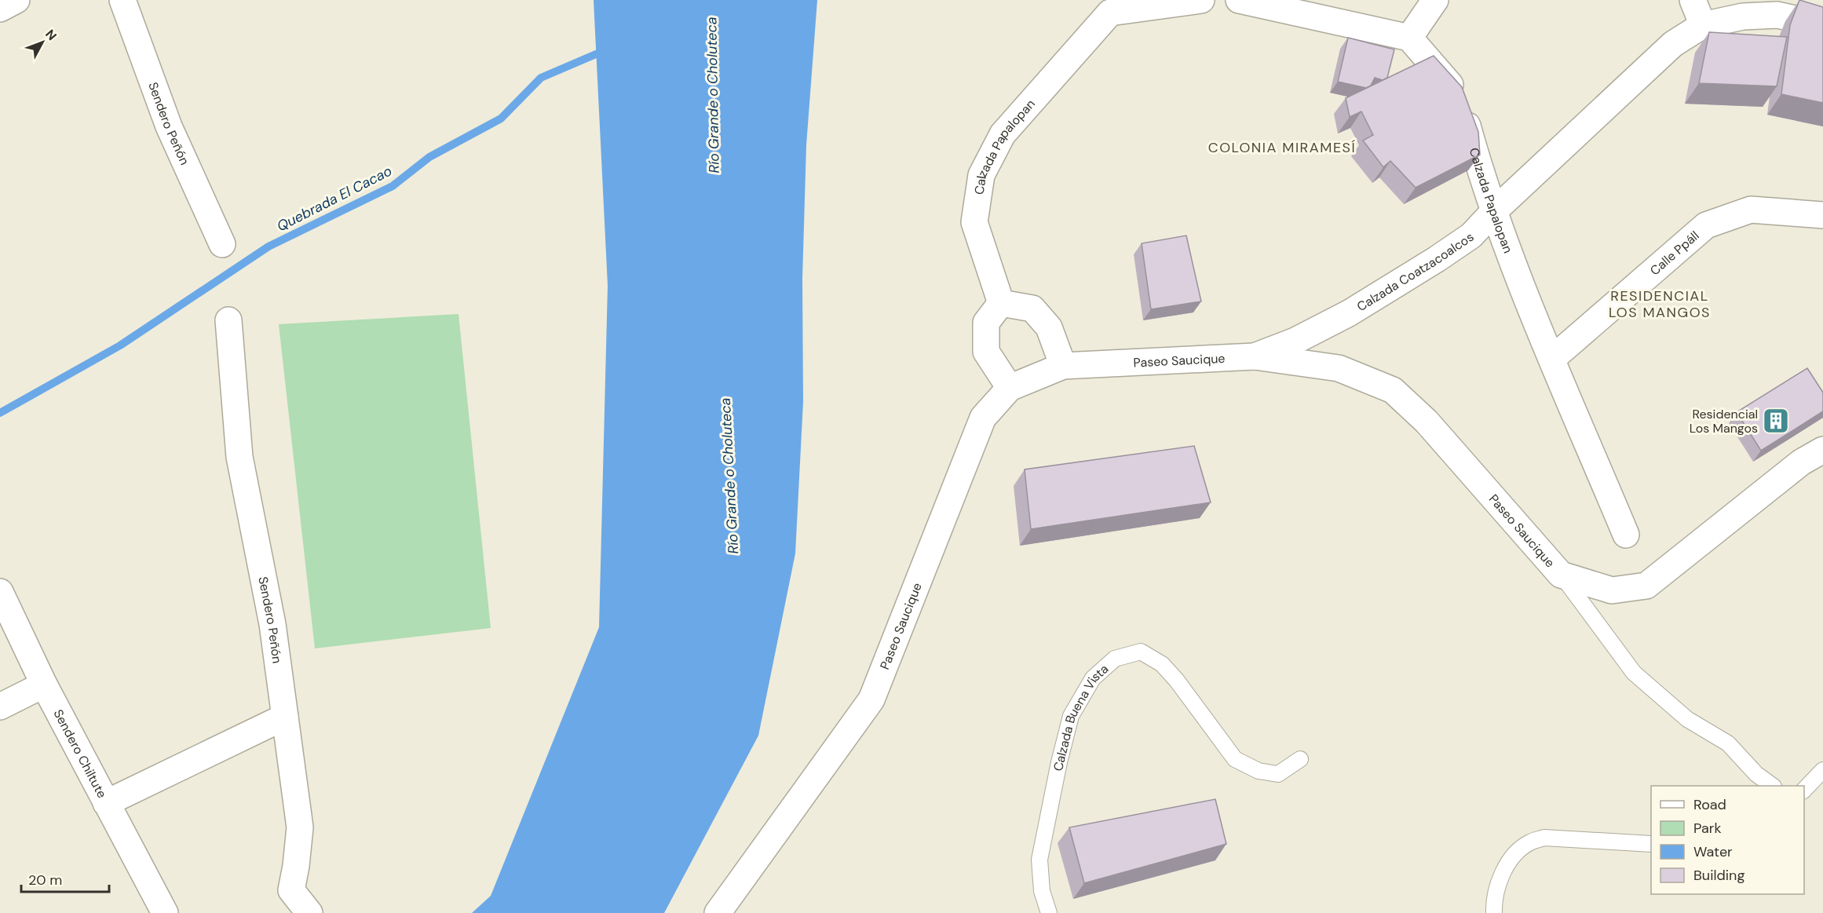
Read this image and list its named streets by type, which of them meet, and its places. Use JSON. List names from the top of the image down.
{
  "streets": {
    "street": [
      "Sendero Peñón",
      "Calzada Papalopan",
      "Calle Ppáll",
      "Calzada Coatzacoalcos",
      "Paseo Saucique",
      "Sendero Chiltute"
    ],
    "lane": ["Calzada Buena Vista"]
  },
  "crossings": [
    ["Calzada Papalopan", "Calle Ppáll"],
    ["Calzada Papalopan", "Calzada Coatzacoalcos"],
    ["Calzada Papalopan", "Paseo Saucique"],
    ["Calzada Coatzacoalcos", "Paseo Saucique"]
  ],
  "districts": ["COLONIA MIRAMESÍ", "RESIDENCIAL LOS MANGOS"],
  "water": ["Río Grande o Choluteca", "Quebrada El Cacao"],
  "places": {
    "building": ["Residencial Los Mangos"]
  },
  "legend": [
    "Road",
    "Park",
    "Water",
    "Building"
  ],
  "scale_bar": "20 m",
  "north": "top right"
}
